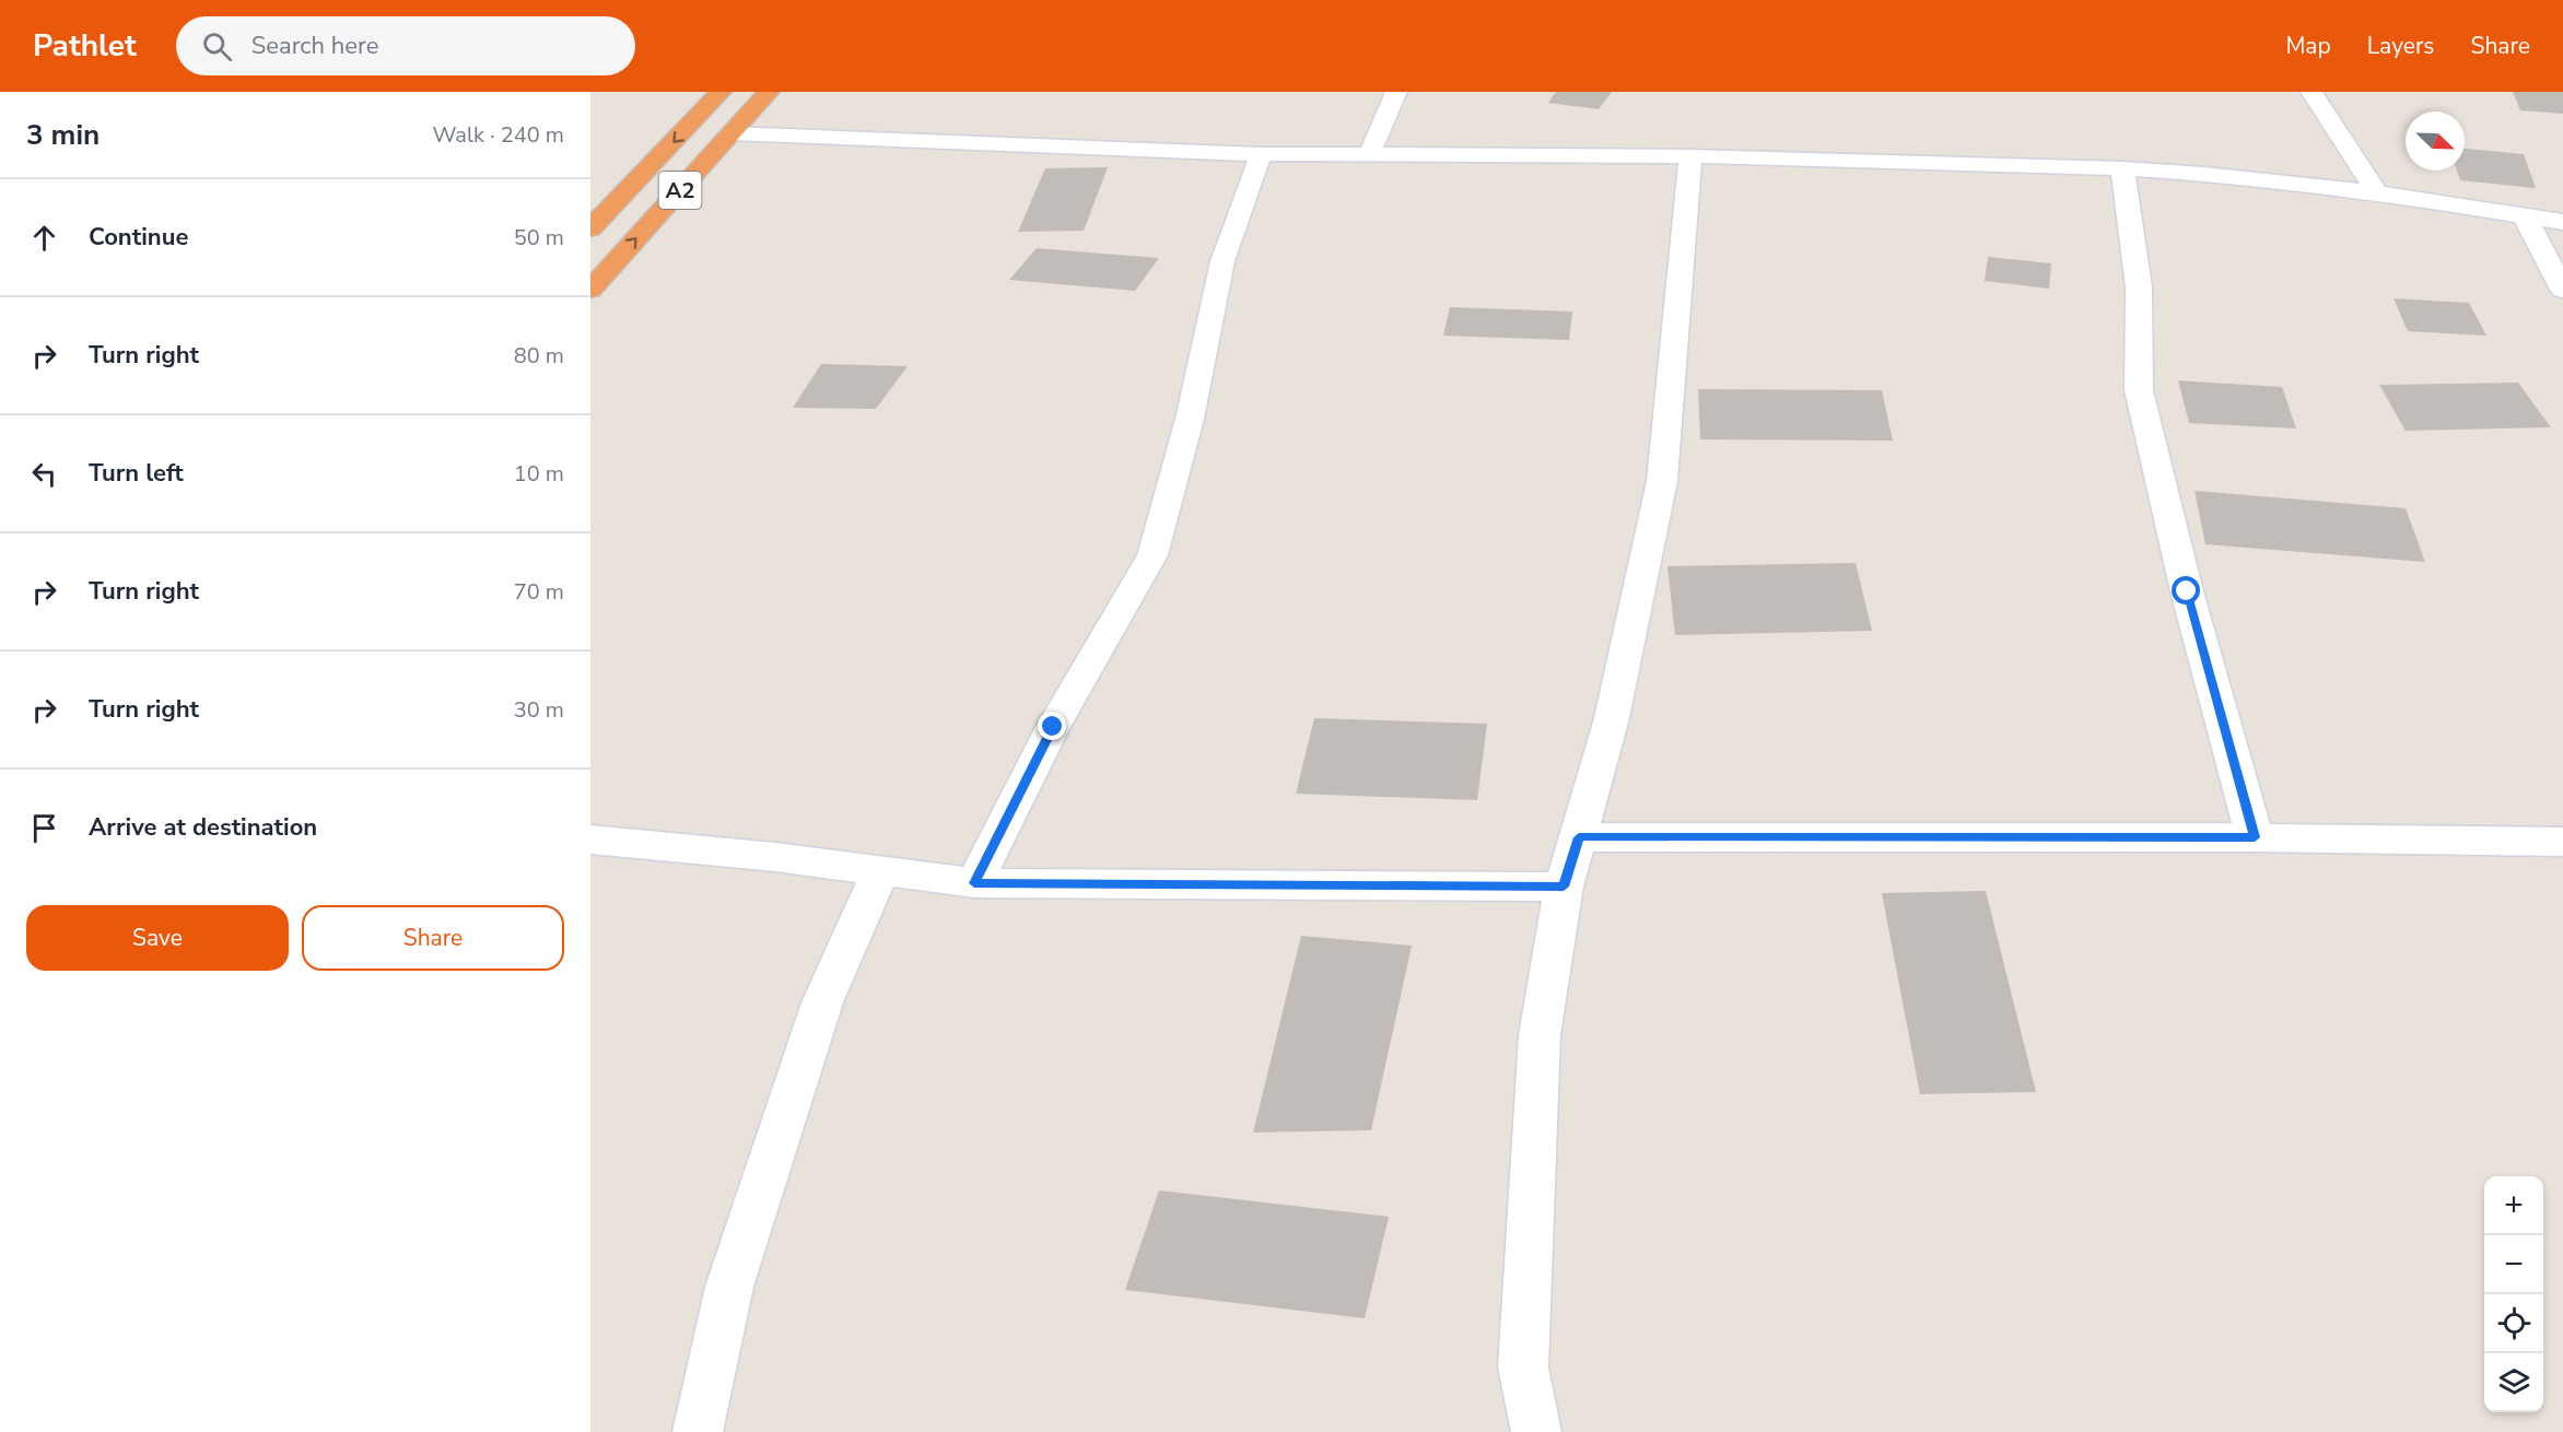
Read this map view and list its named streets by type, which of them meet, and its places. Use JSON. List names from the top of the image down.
{
  "streets": {
    "highway": ["A2"]
  },
  "north": "bottom right",
  "page": {
    "header": "Pathlet",
    "search": "Search here",
    "nav": ["Map", "Layers", "Share"],
    "heading": ["3 min", "Walk · 240 m"],
    "list": [
      ["Continue", "50 m"],
      ["Turn right", "80 m"],
      ["Turn left", "10 m"],
      ["Turn right", "70 m"],
      ["Turn right", "30 m"],
      "Arrive at destination"
    ],
    "buttons": ["Save", "Share"],
    "map_buttons": ["+", "−"]
  }
}
